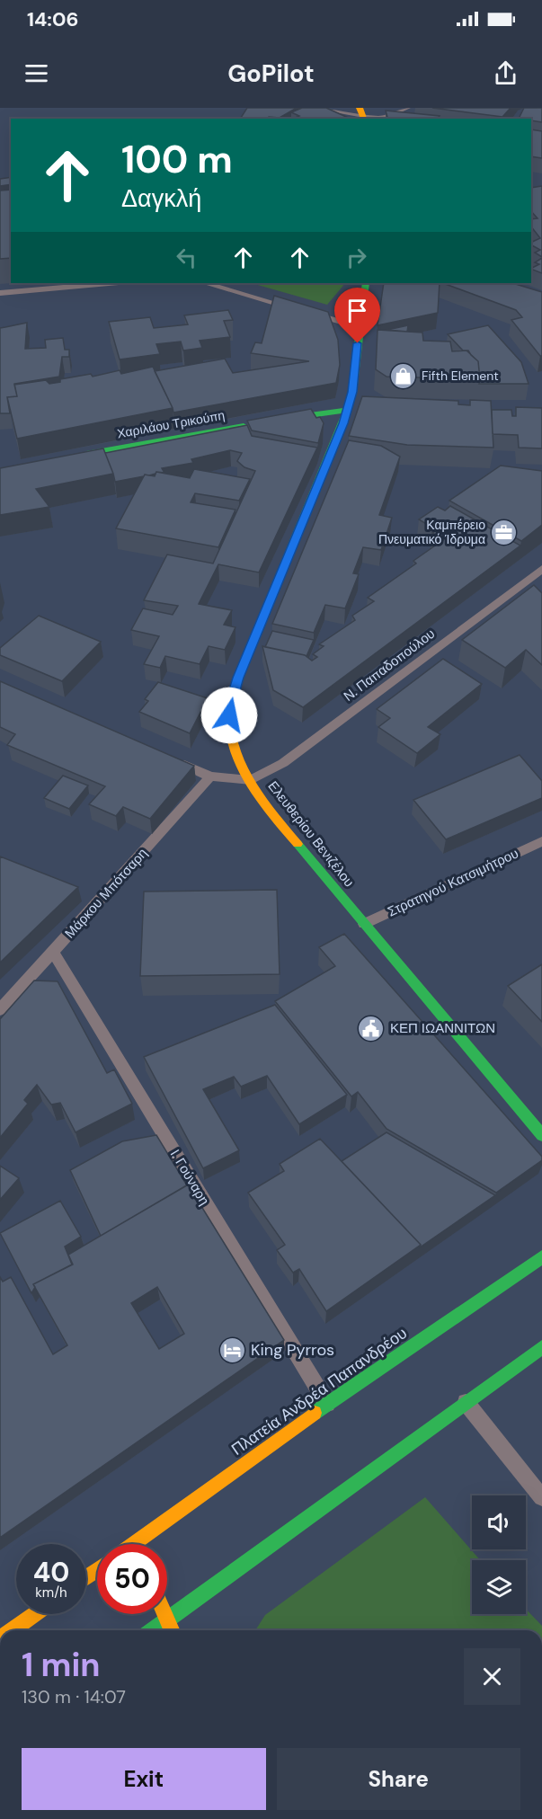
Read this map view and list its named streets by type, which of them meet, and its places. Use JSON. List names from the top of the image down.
{
  "streets": {
    "main road": ["Χαριλάου Τρικούπη", "Ελευθερίου Βενιζέλου", "Πλατεία Ανδρέα Παπανδρέου"],
    "street": [
      "Ν. Παπαδοπούλου",
      "Στρατηγού Κατσιμήτρου",
      "Μάρκου Μπότσαρη",
      "Ι. Γούναρη"
    ]
  },
  "crossings": [
    ["Ν. Παπαδοπούλου", "Ελευθερίου Βενιζέλου"],
    ["Ελευθερίου Βενιζέλου", "Στρατηγού Κατσιμήτρου"],
    ["Μάρκου Μπότσαρη", "Ι. Γούναρη"],
    ["Ι. Γούναρη", "Πλατεία Ανδρέα Παπανδρέου"]
  ],
  "places": {
    "shop": ["Fifth Element"],
    "office": ["Καμπέρειο Πνευματικό Ίδρυμα"],
    "public building": ["ΚΕΠ ΙΩΑΝΝΙΤΩΝ"],
    "hotel": ["King Pyrros"]
  },
  "page": {
    "status": "14:06",
    "header": "GoPilot",
    "turn": ["100 m", "Δαγκλή"],
    "speed": "40 km/h",
    "limit": "50",
    "heading": ["1 min", "130 m · 14:07"],
    "buttons": ["Exit", "Share"]
  }
}
